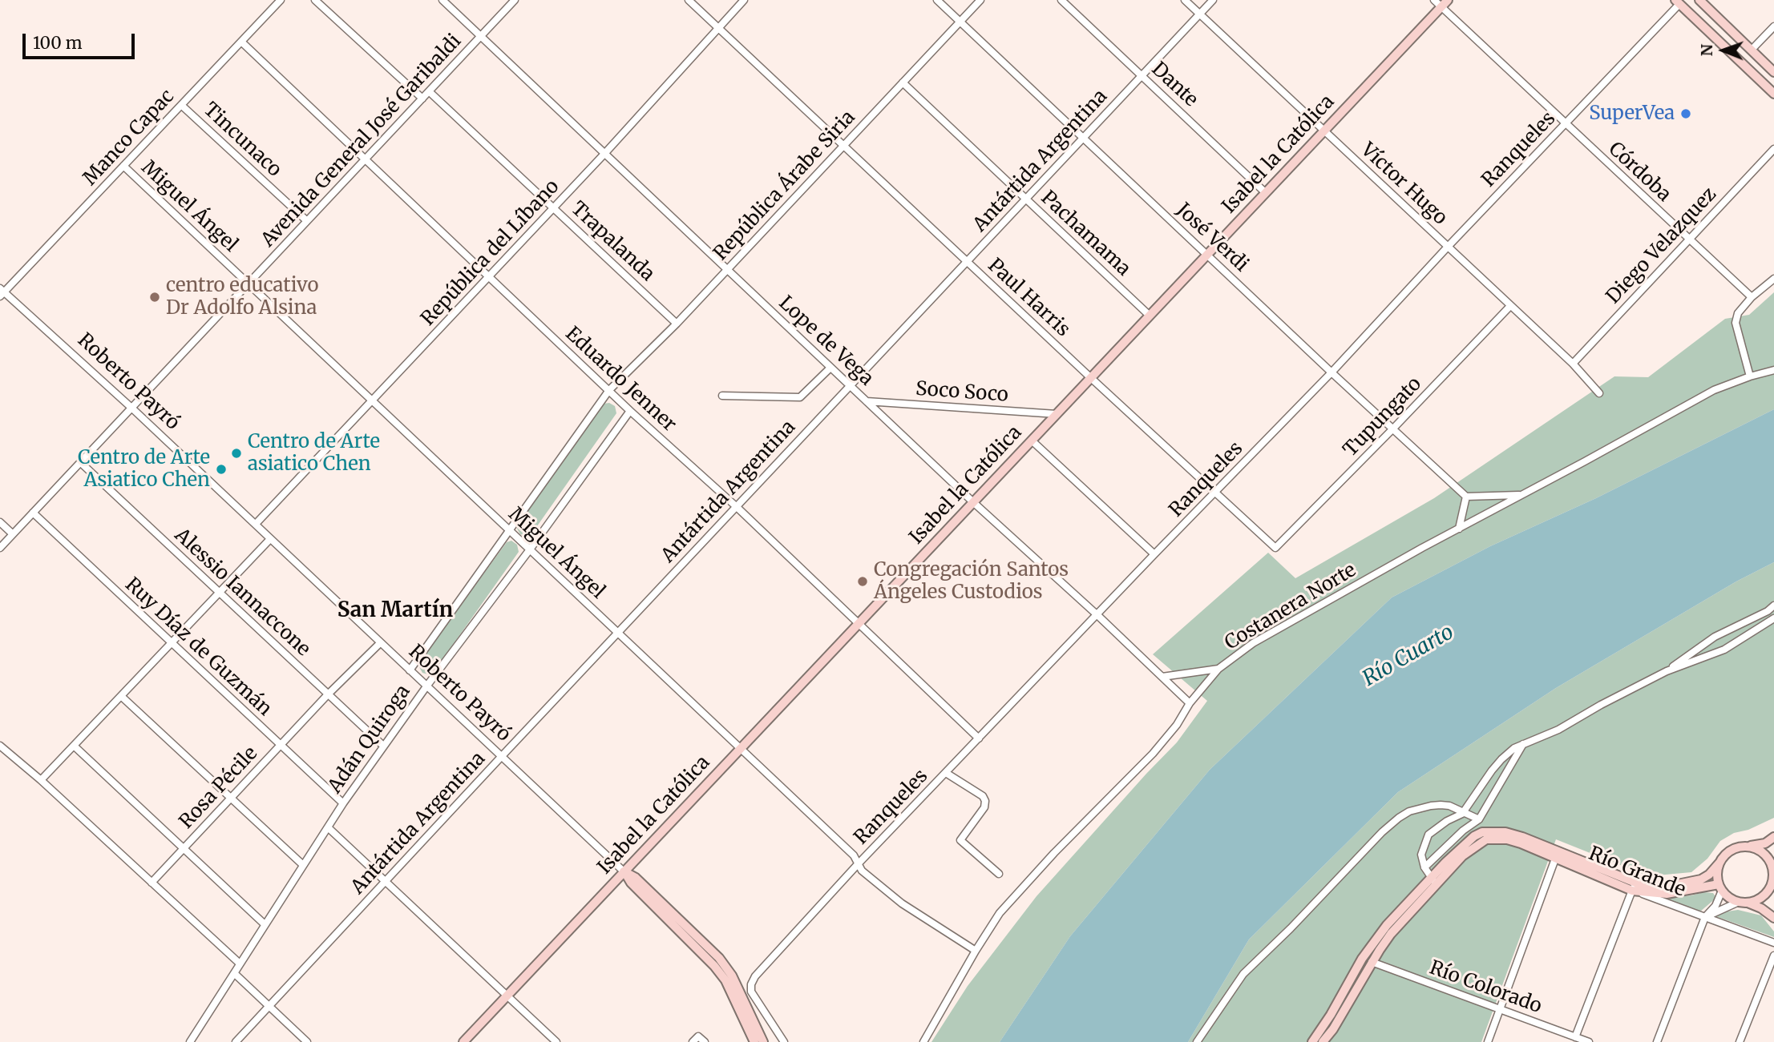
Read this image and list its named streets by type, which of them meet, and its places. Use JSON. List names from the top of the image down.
{
  "streets": {
    "main road": ["Isabel la Católica", "Roberto Payró", "Río Grande"],
    "street": [
      "Dante",
      "Manco Capac",
      "Tincunaco",
      "Avenida General José Garibaldi",
      "Ranqueles",
      "Antártida Argentina",
      "Córdoba",
      "Víctor Hugo",
      "República Árabe Siria",
      "Miguel Ángel",
      "Pachamama",
      "José Verdi",
      "Trapalanda",
      "Diego Velazquez",
      "República del Líbano",
      "Paul Harris",
      "Lope de Vega",
      "Eduardo Jenner",
      "Soco Soco",
      "Tupungato",
      "Alessio Iannaccone",
      "Costanera Norte",
      "Ruy Díaz de Guzmán",
      "Adán Quiroga",
      "Rosa Pécile",
      "Río Colorado"
    ]
  },
  "crossings": [
    ["Dante", "Isabel la Católica"],
    ["Dante", "Antártida Argentina"],
    ["Manco Capac", "Tincunaco"],
    ["Manco Capac", "Miguel Ángel"],
    ["Manco Capac", "Eduardo Jenner"],
    ["Manco Capac", "Roberto Payró"],
    ["Tincunaco", "Avenida General José Garibaldi"],
    ["Avenida General José Garibaldi", "Miguel Ángel"],
    ["Avenida General José Garibaldi", "Trapalanda"],
    ["Avenida General José Garibaldi", "Lope de Vega"],
    ["Avenida General José Garibaldi", "Eduardo Jenner"],
    ["Avenida General José Garibaldi", "Roberto Payró"],
    ["Avenida General José Garibaldi", "Alessio Iannaccone"],
    ["Avenida General José Garibaldi", "Ruy Díaz de Guzmán"],
    ["Ranqueles", "Córdoba"],
    ["Ranqueles", "Víctor Hugo"],
    ["Ranqueles", "Miguel Ángel"],
    ["Ranqueles", "José Verdi"],
    ["Ranqueles", "Paul Harris"],
    ["Ranqueles", "Lope de Vega"],
    ["Ranqueles", "Eduardo Jenner"],
    ["Isabel la Católica", "Córdoba"],
    ["Isabel la Católica", "Víctor Hugo"],
    ["Isabel la Católica", "Miguel Ángel"],
    ["Isabel la Católica", "Pachamama"],
    ["Isabel la Católica", "José Verdi"],
    ["Isabel la Católica", "Paul Harris"],
    ["Isabel la Católica", "Lope de Vega"],
    ["Isabel la Católica", "Eduardo Jenner"],
    ["Isabel la Católica", "Roberto Payró"],
    ["Isabel la Católica", "Soco Soco"],
    ["Antártida Argentina", "Víctor Hugo"],
    ["Antártida Argentina", "Miguel Ángel"],
    ["Antártida Argentina", "Pachamama"],
    ["Antártida Argentina", "José Verdi"],
    ["Antártida Argentina", "Paul Harris"],
    ["Antártida Argentina", "Lope de Vega"],
    ["Antártida Argentina", "Eduardo Jenner"],
    ["Antártida Argentina", "Roberto Payró"],
    ["Córdoba", "Diego Velazquez"],
    ["Víctor Hugo", "Diego Velazquez"],
    ["Víctor Hugo", "Tupungato"],
    ["República Árabe Siria", "Pachamama"],
    ["República Árabe Siria", "José Verdi"],
    ["República Árabe Siria", "Trapalanda"],
    ["República Árabe Siria", "Paul Harris"],
    ["República Árabe Siria", "Lope de Vega"],
    ["República Árabe Siria", "Eduardo Jenner"],
    ["República Árabe Siria", "Adán Quiroga"],
    ["Miguel Ángel", "República del Líbano"],
    ["Miguel Ángel", "Costanera Norte"],
    ["Miguel Ángel", "Adán Quiroga"],
    ["José Verdi", "Tupungato"],
    ["Trapalanda", "República del Líbano"],
    ["República del Líbano", "Paul Harris"],
    ["República del Líbano", "Lope de Vega"],
    ["República del Líbano", "Eduardo Jenner"],
    ["República del Líbano", "Roberto Payró"],
    ["Paul Harris", "Tupungato"],
    ["Lope de Vega", "Soco Soco"],
    ["Lope de Vega", "Costanera Norte"],
    ["Eduardo Jenner", "Adán Quiroga"],
    ["Roberto Payró", "Adán Quiroga"],
    ["Roberto Payró", "Rosa Pécile"],
    ["Alessio Iannaccone", "Adán Quiroga"],
    ["Alessio Iannaccone", "Rosa Pécile"],
    ["Ruy Díaz de Guzmán", "Adán Quiroga"],
    ["Ruy Díaz de Guzmán", "Rosa Pécile"]
  ],
  "districts": ["San Martín"],
  "water": ["Río Cuarto"],
  "places": [
    "SuperVea",
    "centro educativo Dr Adolfo Alsina",
    "Centro de Arte asiatico Chen",
    "Centro de Arte Asiatico Chen",
    "Congregación Santos Ángeles Custodios"
  ],
  "scale_bar": "100 m",
  "north": "left"
}
